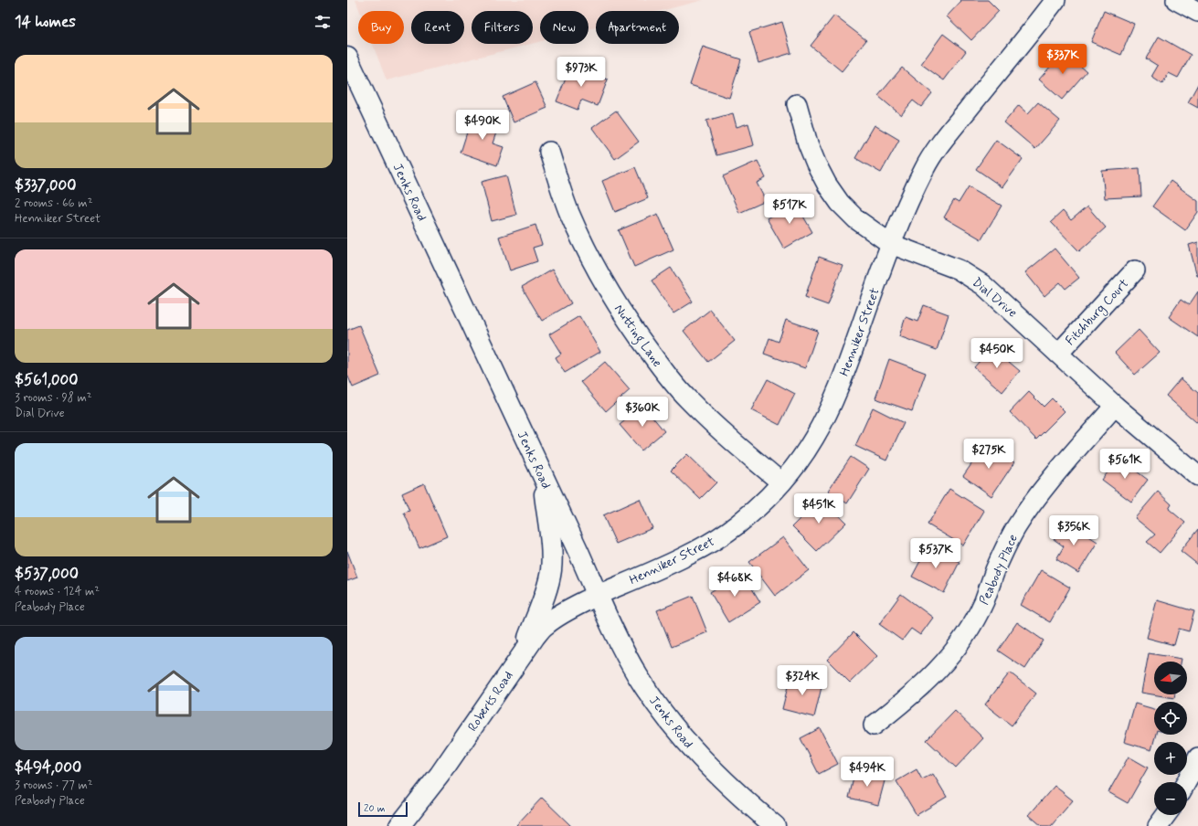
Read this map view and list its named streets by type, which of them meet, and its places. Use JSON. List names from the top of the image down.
{
  "streets": {
    "street": [
      "Jenks Road",
      "Dial Drive",
      "Fitchburg Court",
      "Henniker Street",
      "Nutting Lane",
      "Peabody Place",
      "Roberts Road"
    ]
  },
  "crossings": [
    ["Jenks Road", "Henniker Street"],
    ["Jenks Road", "Roberts Road"],
    ["Dial Drive", "Fitchburg Court"],
    ["Dial Drive", "Henniker Street"],
    ["Dial Drive", "Peabody Place"],
    ["Henniker Street", "Nutting Lane"],
    ["Henniker Street", "Roberts Road"]
  ],
  "scale_bar": "20 m",
  "north": "left",
  "page": {
    "heading": "14 homes",
    "chip": [
      "Buy",
      "Rent",
      "Filters",
      "New",
      "Apartment"
    ],
    "list": [
      {
        "name": "$337,000",
        "note": "2 rooms · 66 m² · Henniker Street"
      },
      {
        "name": "$561,000",
        "note": "3 rooms · 98 m² · Dial Drive"
      },
      {
        "name": "$537,000",
        "note": "4 rooms · 124 m² · Peabody Place"
      },
      {
        "name": "$494,000",
        "note": "3 rooms · 77 m² · Peabody Place"
      }
    ],
    "price": [
      "$337K",
      "$973K",
      "$490K",
      "$517K",
      "$450K",
      "$360K",
      "$275K",
      "$561K",
      "$451K",
      "$356K",
      "$537K",
      "$468K",
      "$324K",
      "$494K"
    ],
    "map_buttons": ["+", "−"],
    "scale": "20 m"
  }
}
